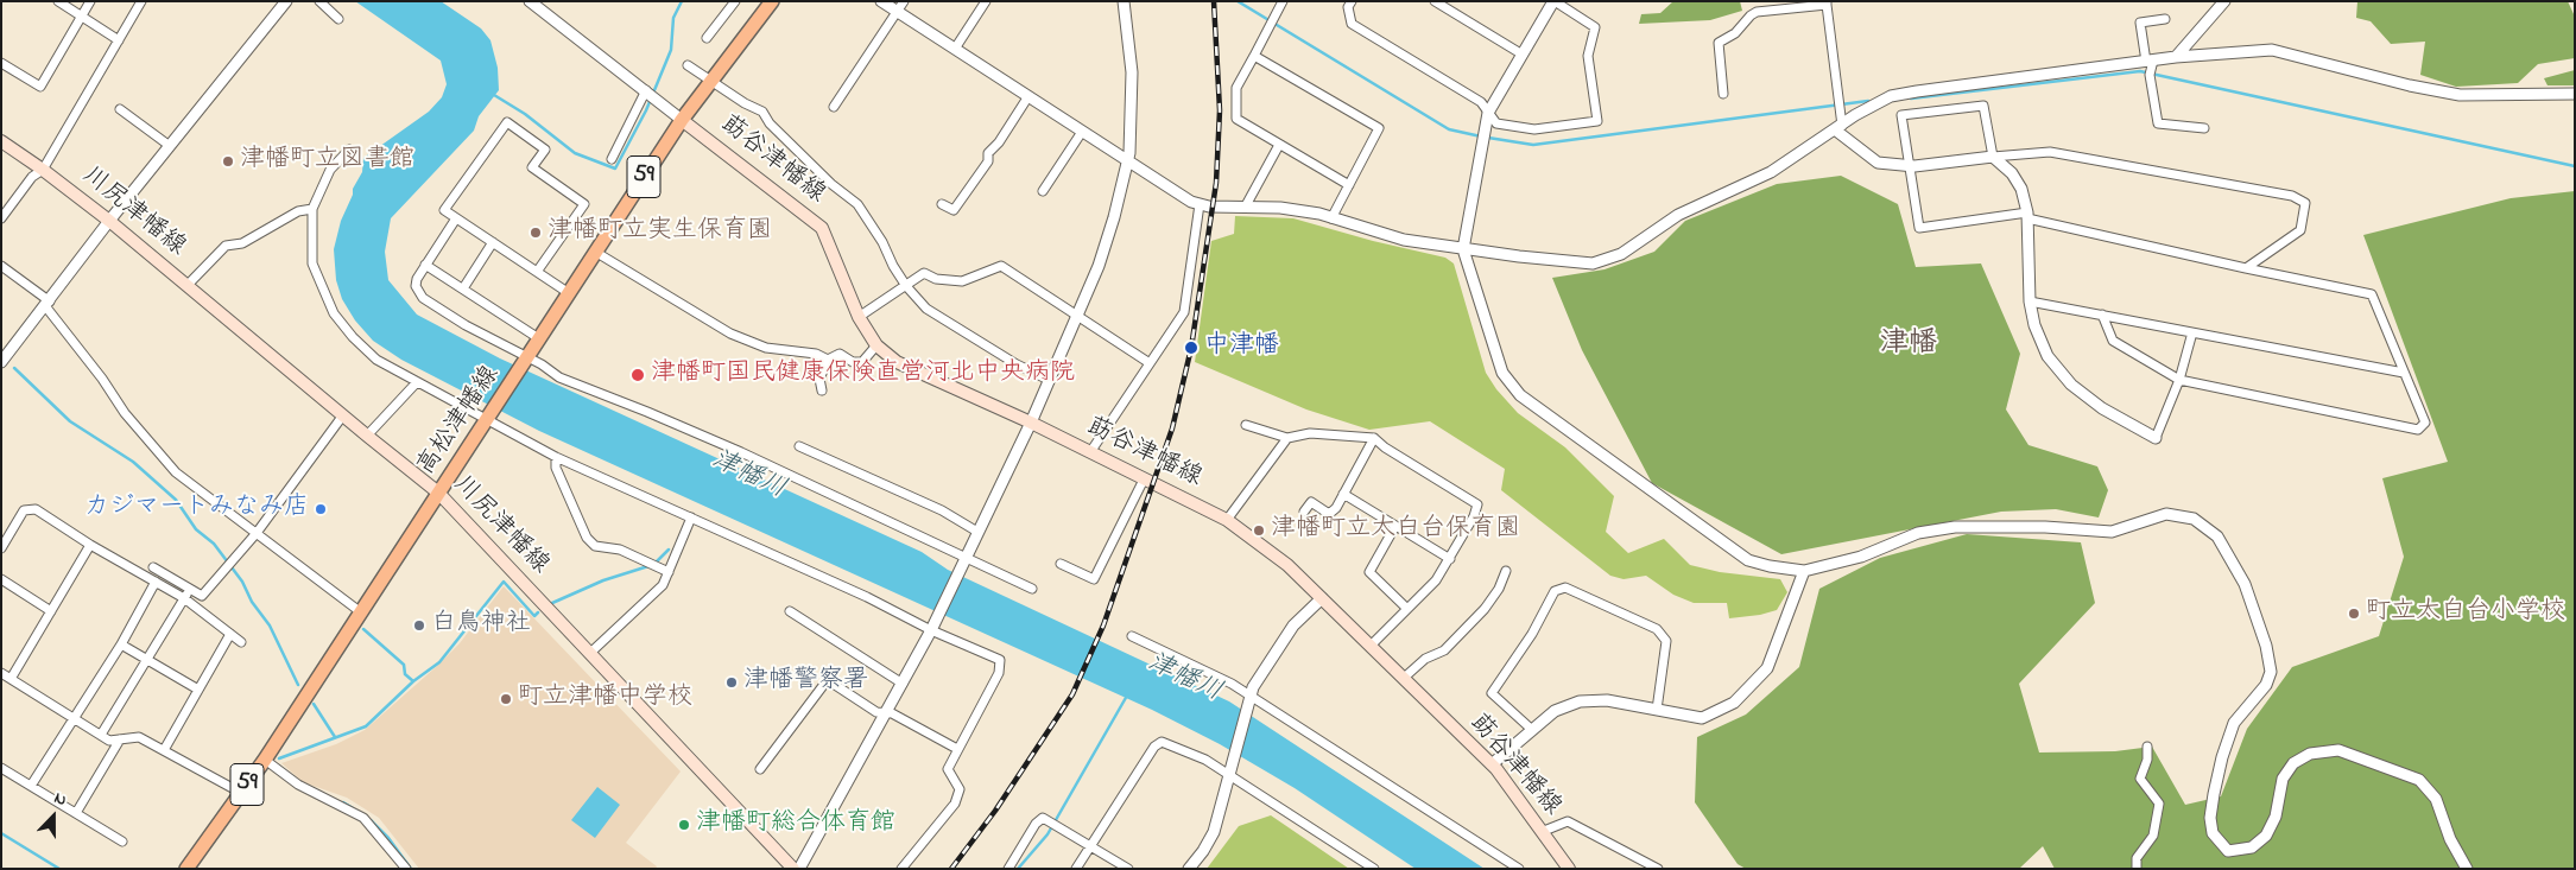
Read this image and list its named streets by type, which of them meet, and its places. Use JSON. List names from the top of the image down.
{
  "streets": {
    "main road": [
      "莇谷津幡線",
      "59",
      "川尻津幡線",
      "高松津幡線"
    ]
  },
  "crossings": [
    ["莇谷津幡線", "高松津幡線"],
    ["川尻津幡線", "高松津幡線"]
  ],
  "districts": ["津幡"],
  "water": ["津幡川"],
  "places": [
    "津幡町立図書館",
    "津幡町立実生保育園",
    "中津幡",
    "津幡町国民健康保険直営河北中央病院",
    "カジマートみなみ店",
    "津幡町立太白台保育園",
    "町立太白台小学校",
    "白鳥神社",
    "津幡警察署",
    "町立津幡中学校",
    "津幡町総合体育館"
  ],
  "north": "top"
}
